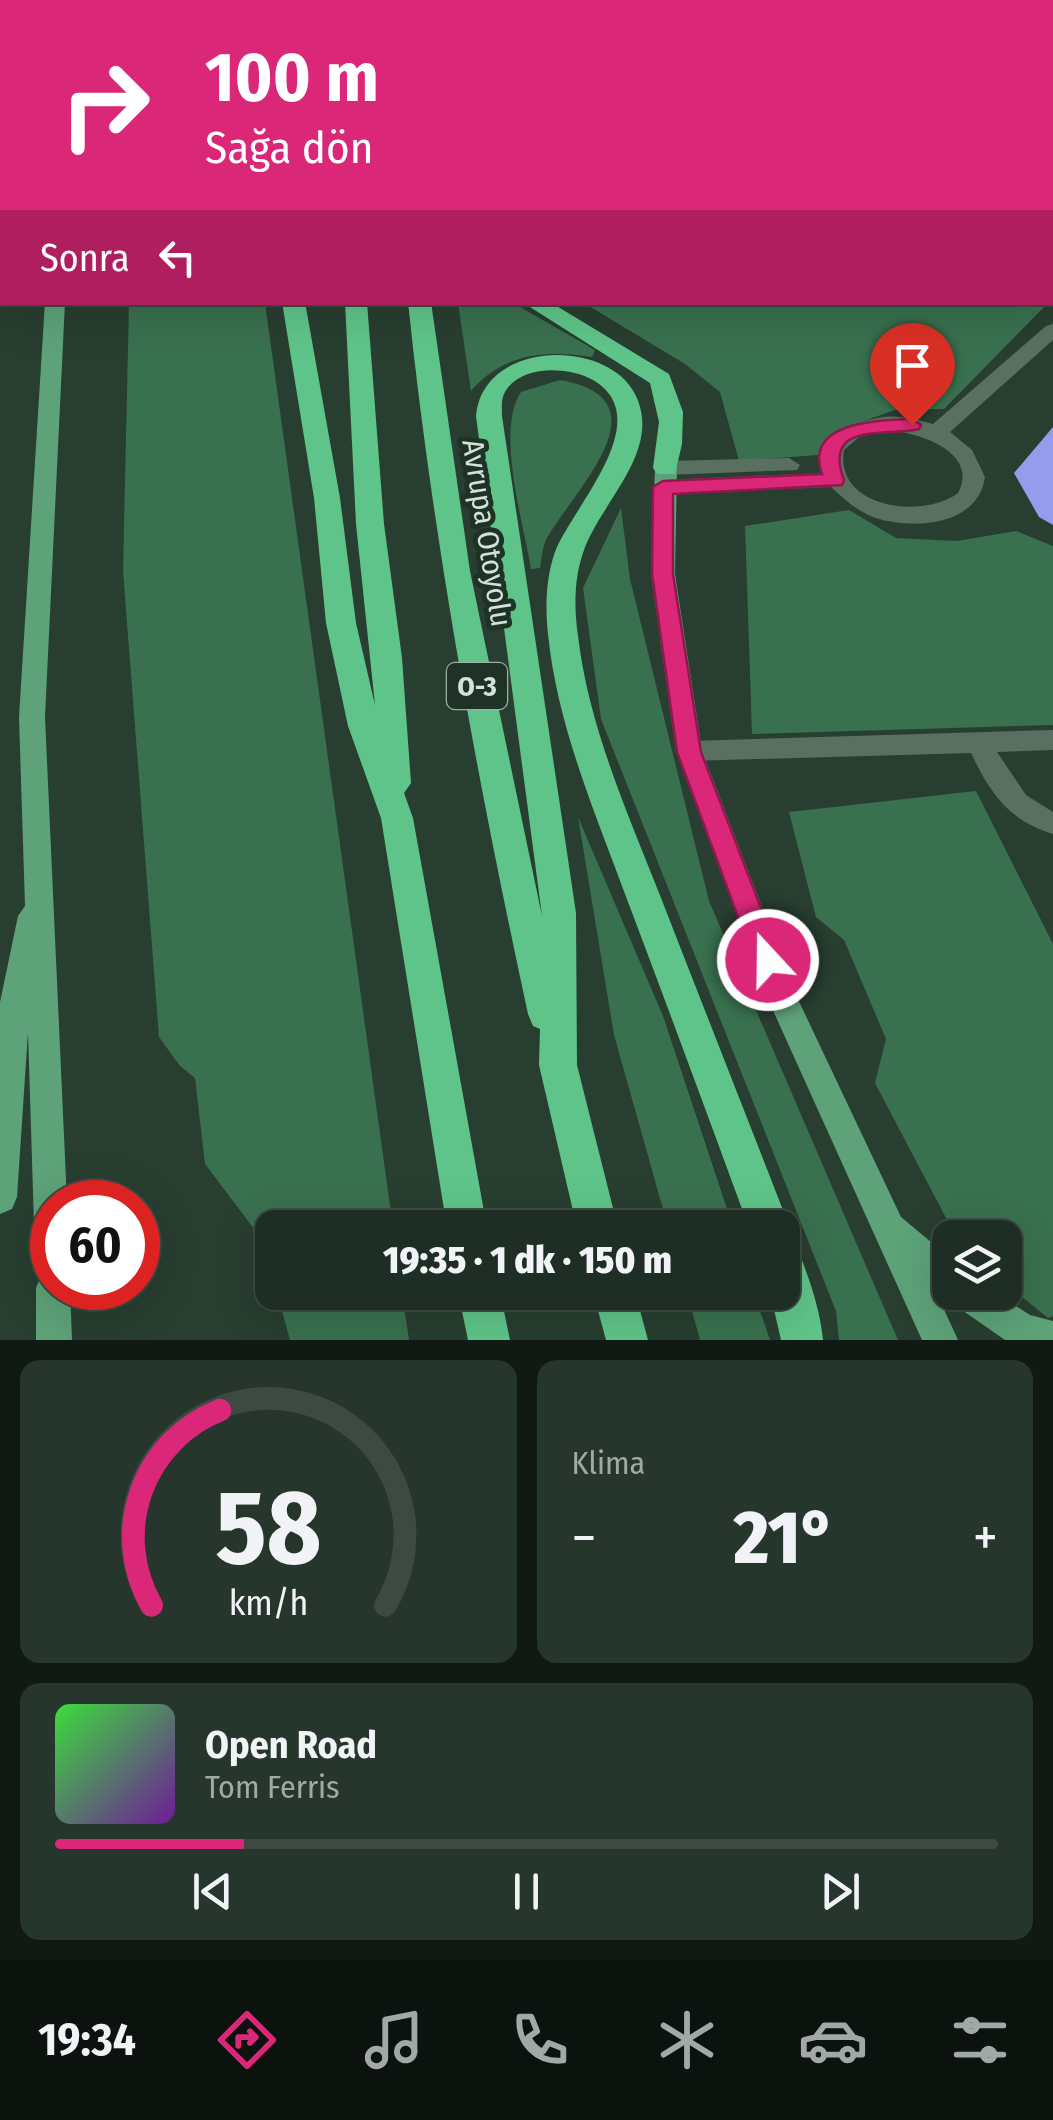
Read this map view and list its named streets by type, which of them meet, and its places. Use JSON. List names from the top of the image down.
{
  "streets": {
    "highway": ["Avrupa Otoyolu", "O-3"]
  },
  "crossings": [
    ["Avrupa Otoyolu", "O-3"]
  ],
  "page": {
    "turn": ["100 m", "Sağa dön"],
    "then": "Sonra",
    "limit": "60",
    "trip": "19:35 · 1 dk · 150 m",
    "tile": "Klima",
    "heat": ["−", "21°", "+"],
    "song": ["Open Road", "Tom Ferris"],
    "tabs": "19:34",
    "gauge": ["58", "km/h"]
  }
}
